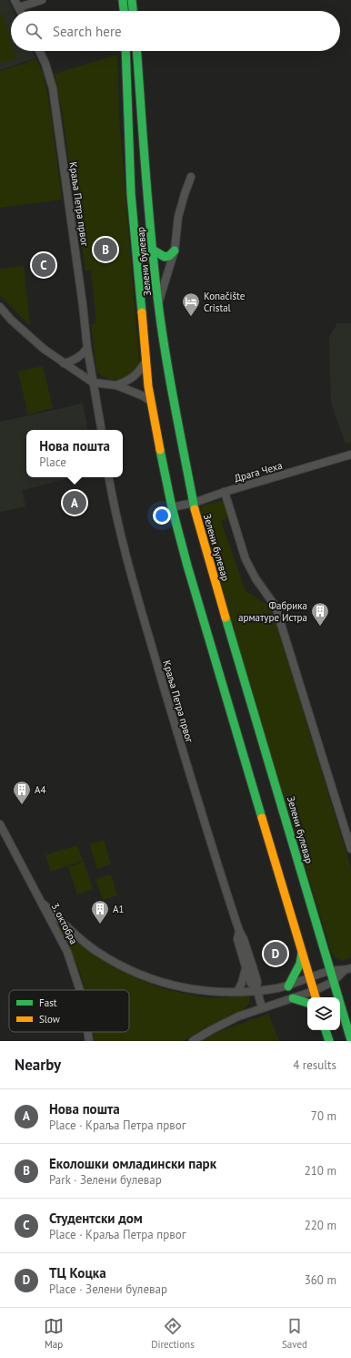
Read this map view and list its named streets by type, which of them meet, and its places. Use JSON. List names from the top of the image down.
{
  "streets": {
    "street": [
      "Краља Петра првог",
      "Зелени булевар",
      "Драга Чеха",
      "3. октобра"
    ]
  },
  "crossings": [
    ["Зелени булевар", "Драга Чеха"]
  ],
  "places": {
    "hotel": ["Konačište Cristal"],
    "building": ["Фабрика арматуре Истра", "A4", "A1"]
  },
  "legend": ["Fast", "Slow"],
  "page": {
    "search": "Search here",
    "pins": [
      "B",
      "C",
      "A",
      "D"
    ],
    "popup": ["Нова пошта", "Place"],
    "heading": ["Nearby", "4 results"],
    "list": [
      {
        "mark": "A",
        "name": "Нова пошта",
        "note": "Place · Краља Петра првог",
        "value": "70 m"
      },
      {
        "mark": "B",
        "name": "Еколошки омладински парк",
        "note": "Park · Зелени булевар",
        "value": "210 m"
      },
      {
        "mark": "C",
        "name": "Студентски дом",
        "note": "Place · Краља Петра првог",
        "value": "220 m"
      },
      {
        "mark": "D",
        "name": "ТЦ Коцка",
        "note": "Place · Зелени булевар",
        "value": "360 m"
      }
    ],
    "nav": ["Map", "Directions", "Saved"]
  }
}
